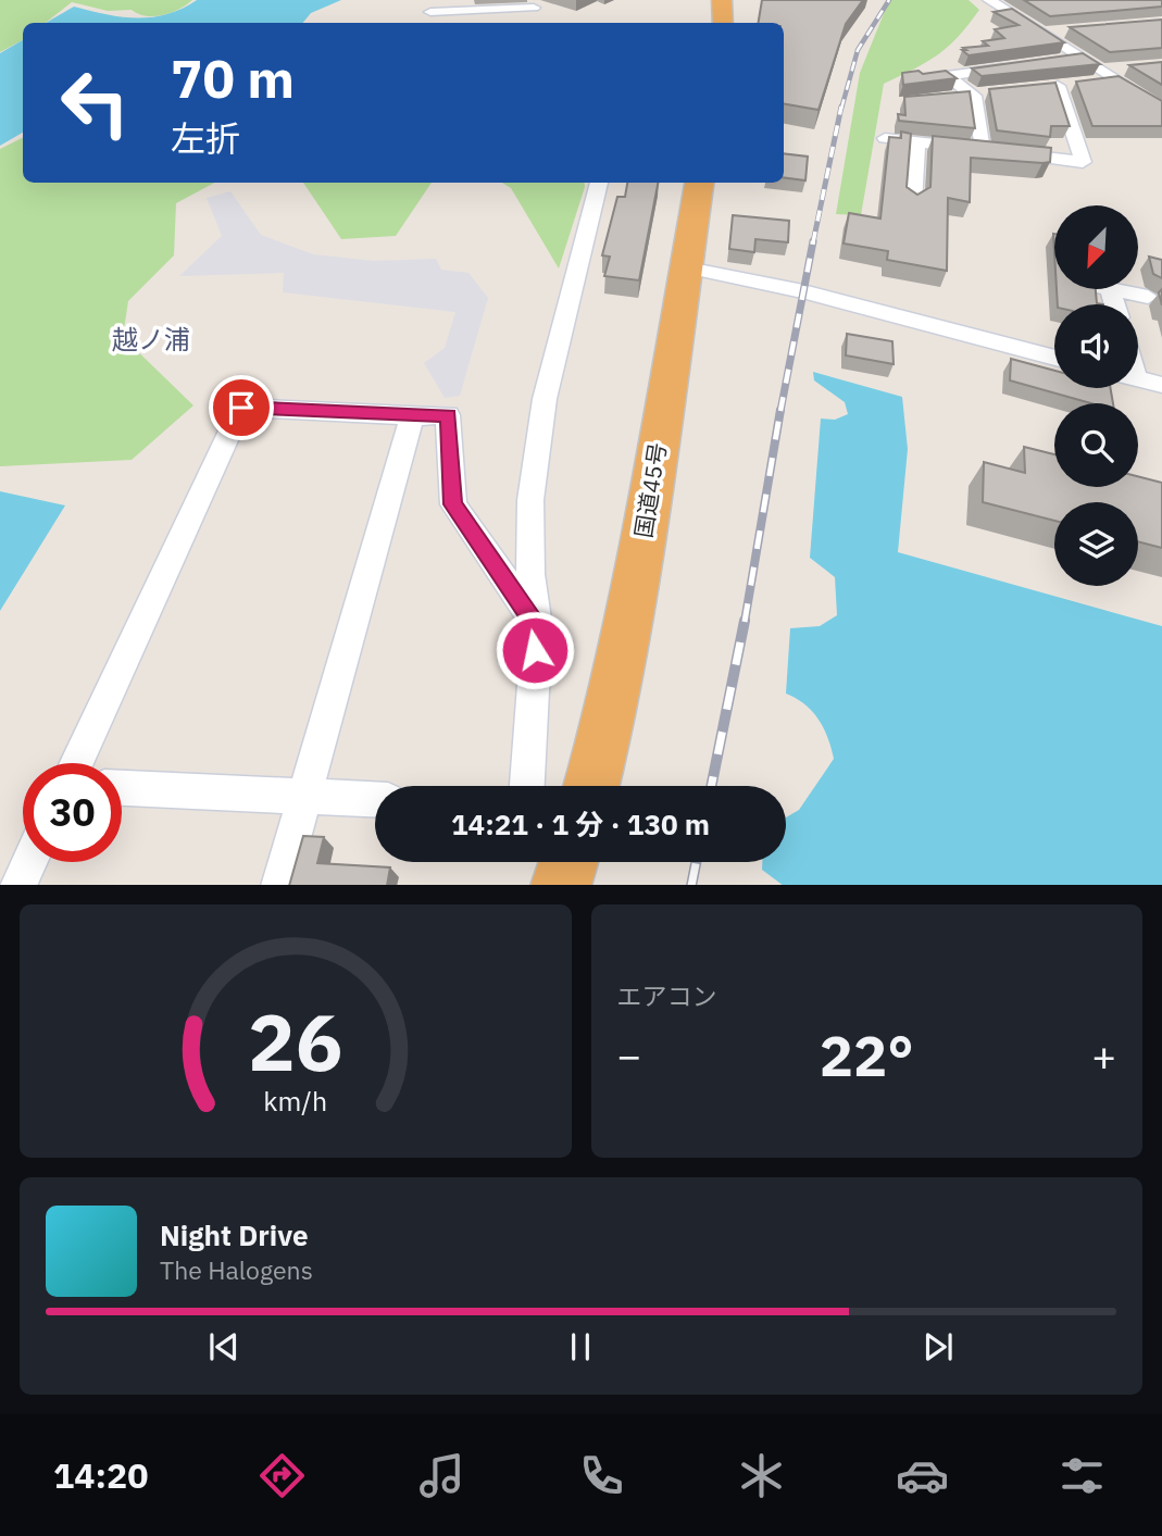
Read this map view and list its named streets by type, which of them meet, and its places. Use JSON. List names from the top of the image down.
{
  "streets": {
    "highway": ["国道45号"]
  },
  "districts": ["越ノ浦"],
  "north": "bottom left",
  "page": {
    "turn": ["70 m", "左折"],
    "limit": "30",
    "trip": "14:21 · 1 分 · 130 m",
    "tile": "エアコン",
    "heat": ["−", "22°", "+"],
    "song": ["Night Drive", "The Halogens"],
    "tabs": "14:20",
    "gauge": ["26", "km/h"]
  }
}
